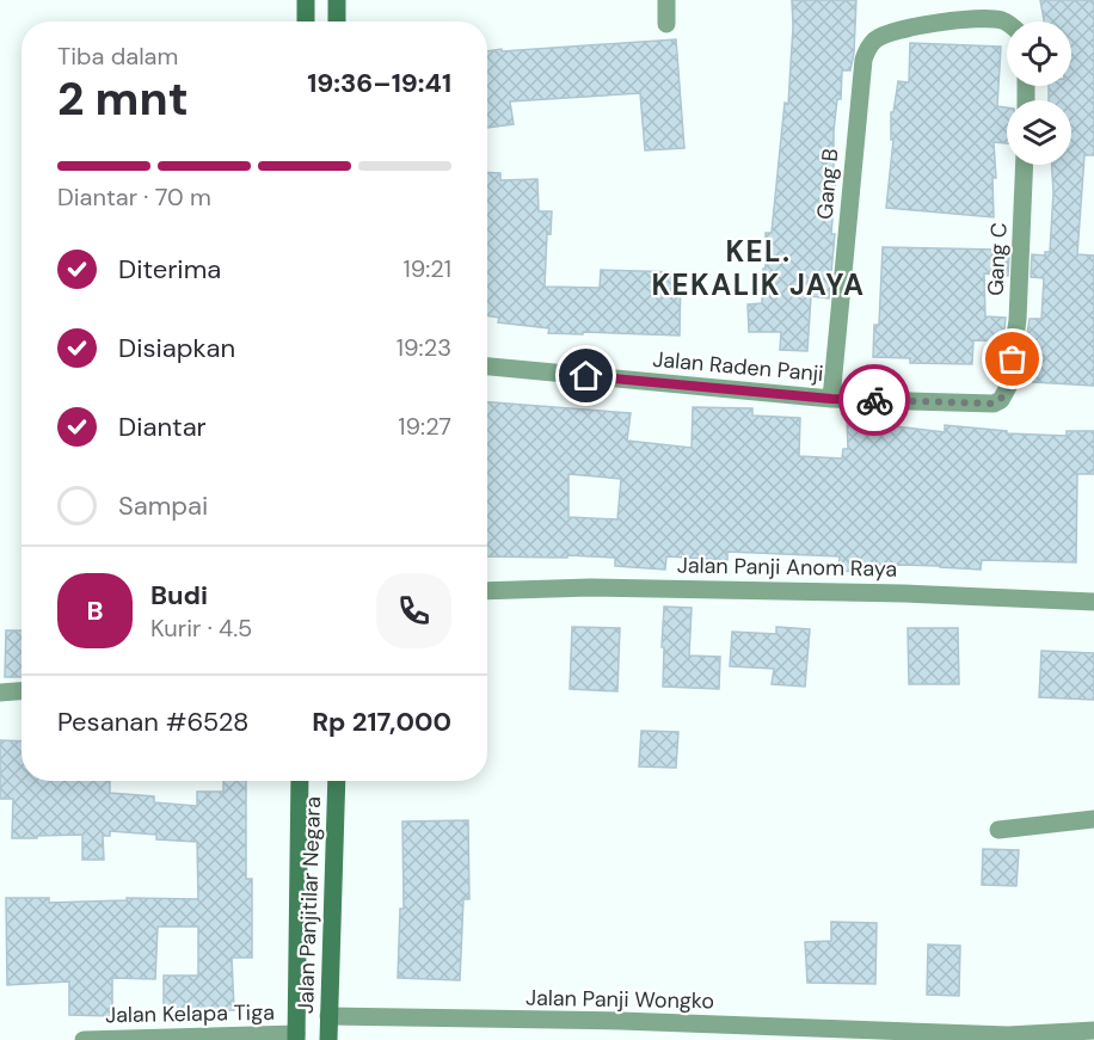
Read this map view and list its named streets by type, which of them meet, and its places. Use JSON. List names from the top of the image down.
{
  "streets": {
    "main road": ["Jalan Panjitilar Negara"],
    "street": [
      "Gang B",
      "Gang C",
      "Jalan Raden Panji",
      "Jalan Panji Anom Raya",
      "Jalan Panji Wongko",
      "Jalan Kelapa Tiga"
    ]
  },
  "crossings": [
    ["Gang B", "Jalan Raden Panji"],
    ["Gang C", "Jalan Raden Panji"],
    ["Jalan Panjitilar Negara", "Jalan Panji Wongko"]
  ],
  "districts": ["KEL. KEKALIK JAYA"],
  "page": {
    "heading": ["2 mnt", "Tiba dalam", "19:36–19:41"],
    "panel": [
      "Budi",
      "Kurir · 4.5",
      "Pesanan #6528",
      "Rp 217,000"
    ],
    "bar": "Diantar · 70 m",
    "list": [
      ["Diterima", "19:21"],
      ["Disiapkan", "19:23"],
      ["Diantar", "19:27"],
      "Sampai"
    ],
    "round": "B"
  }
}
